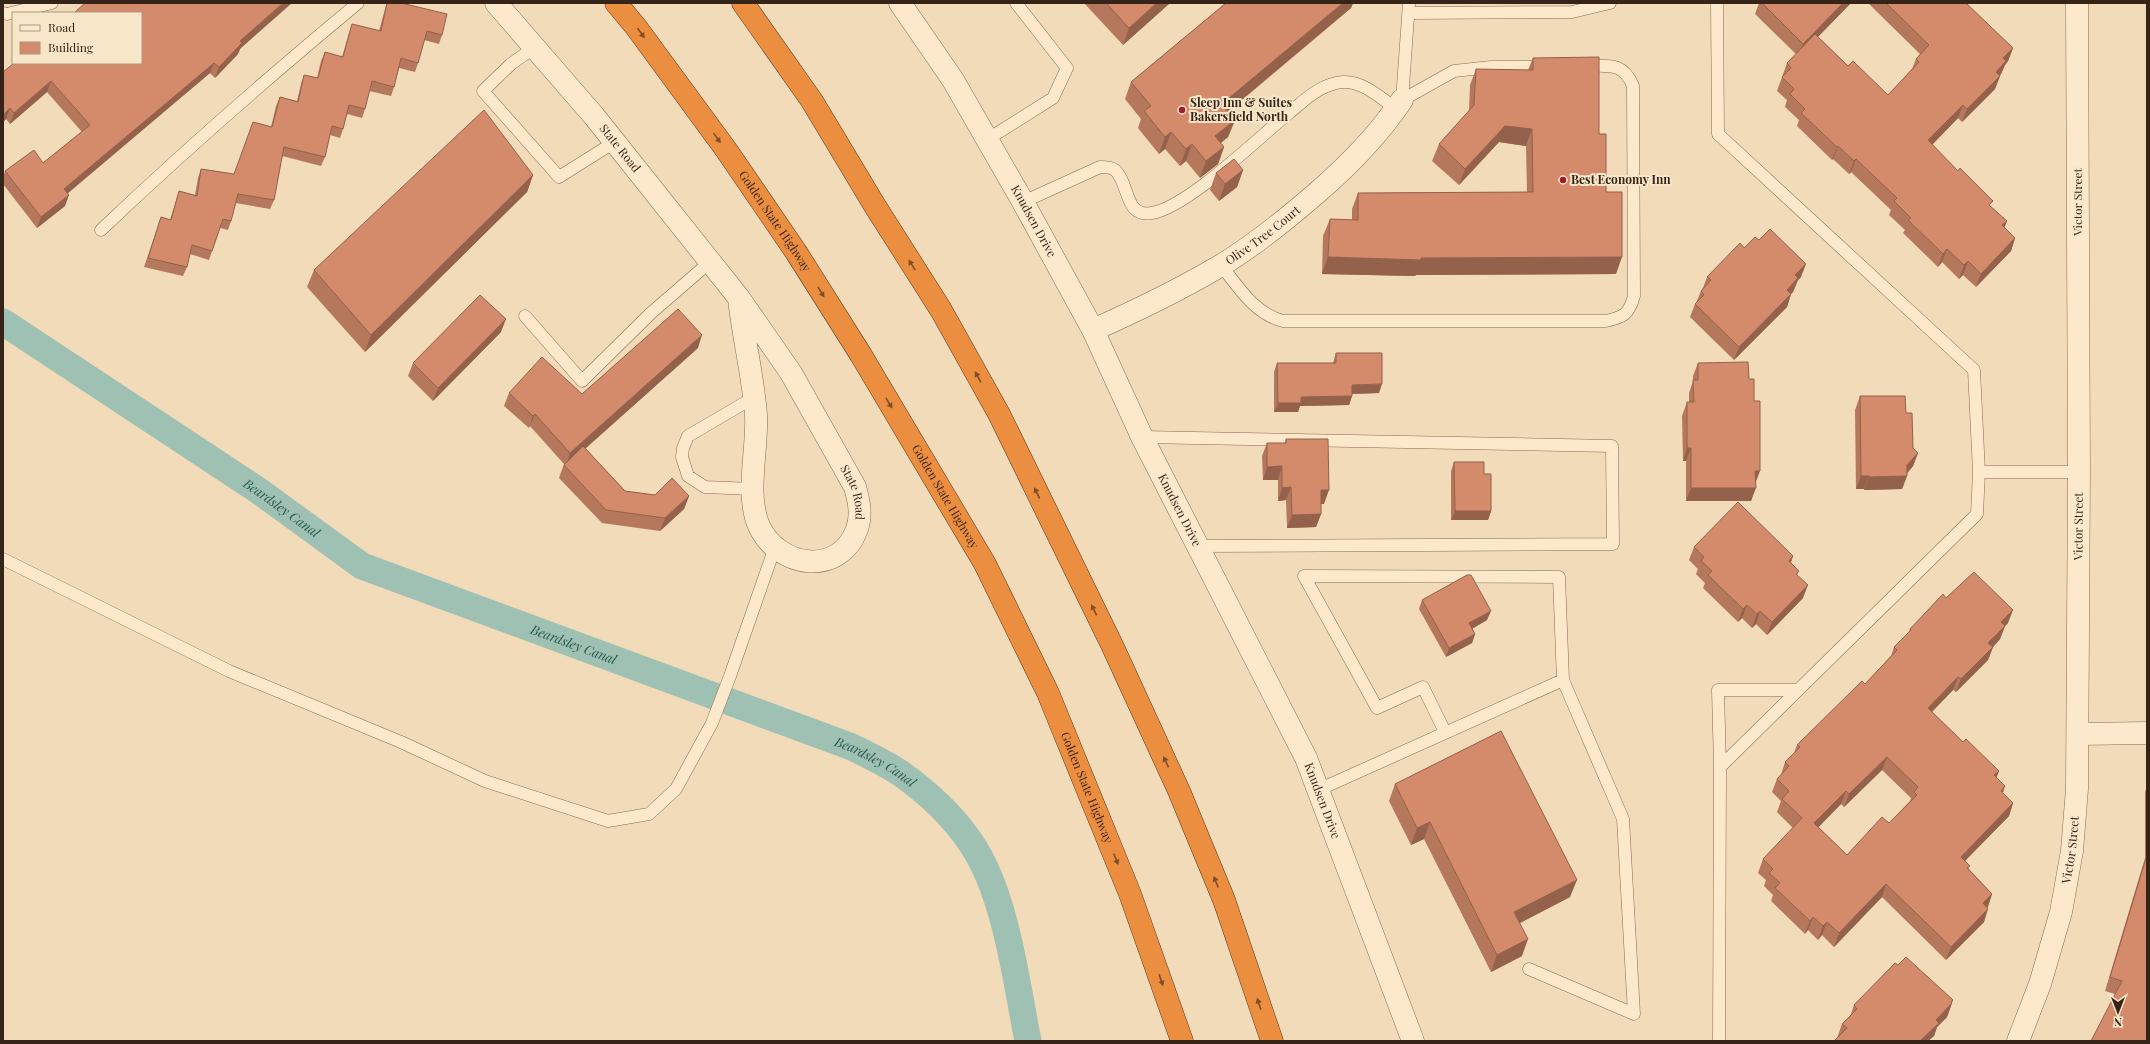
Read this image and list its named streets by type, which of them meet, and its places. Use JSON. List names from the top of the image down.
{
  "streets": {
    "highway": ["Golden State Highway"],
    "street": [
      "State Road",
      "Victor Street",
      "Knudsen Drive",
      "Olive Tree Court"
    ]
  },
  "crossings": [
    ["Knudsen Drive", "Olive Tree Court"]
  ],
  "water": ["Beardsley Canal"],
  "places": ["Sleep Inn & Suites Bakersfield North", "Best Economy Inn"],
  "legend": ["Road", "Building"],
  "north": "bottom"
}
